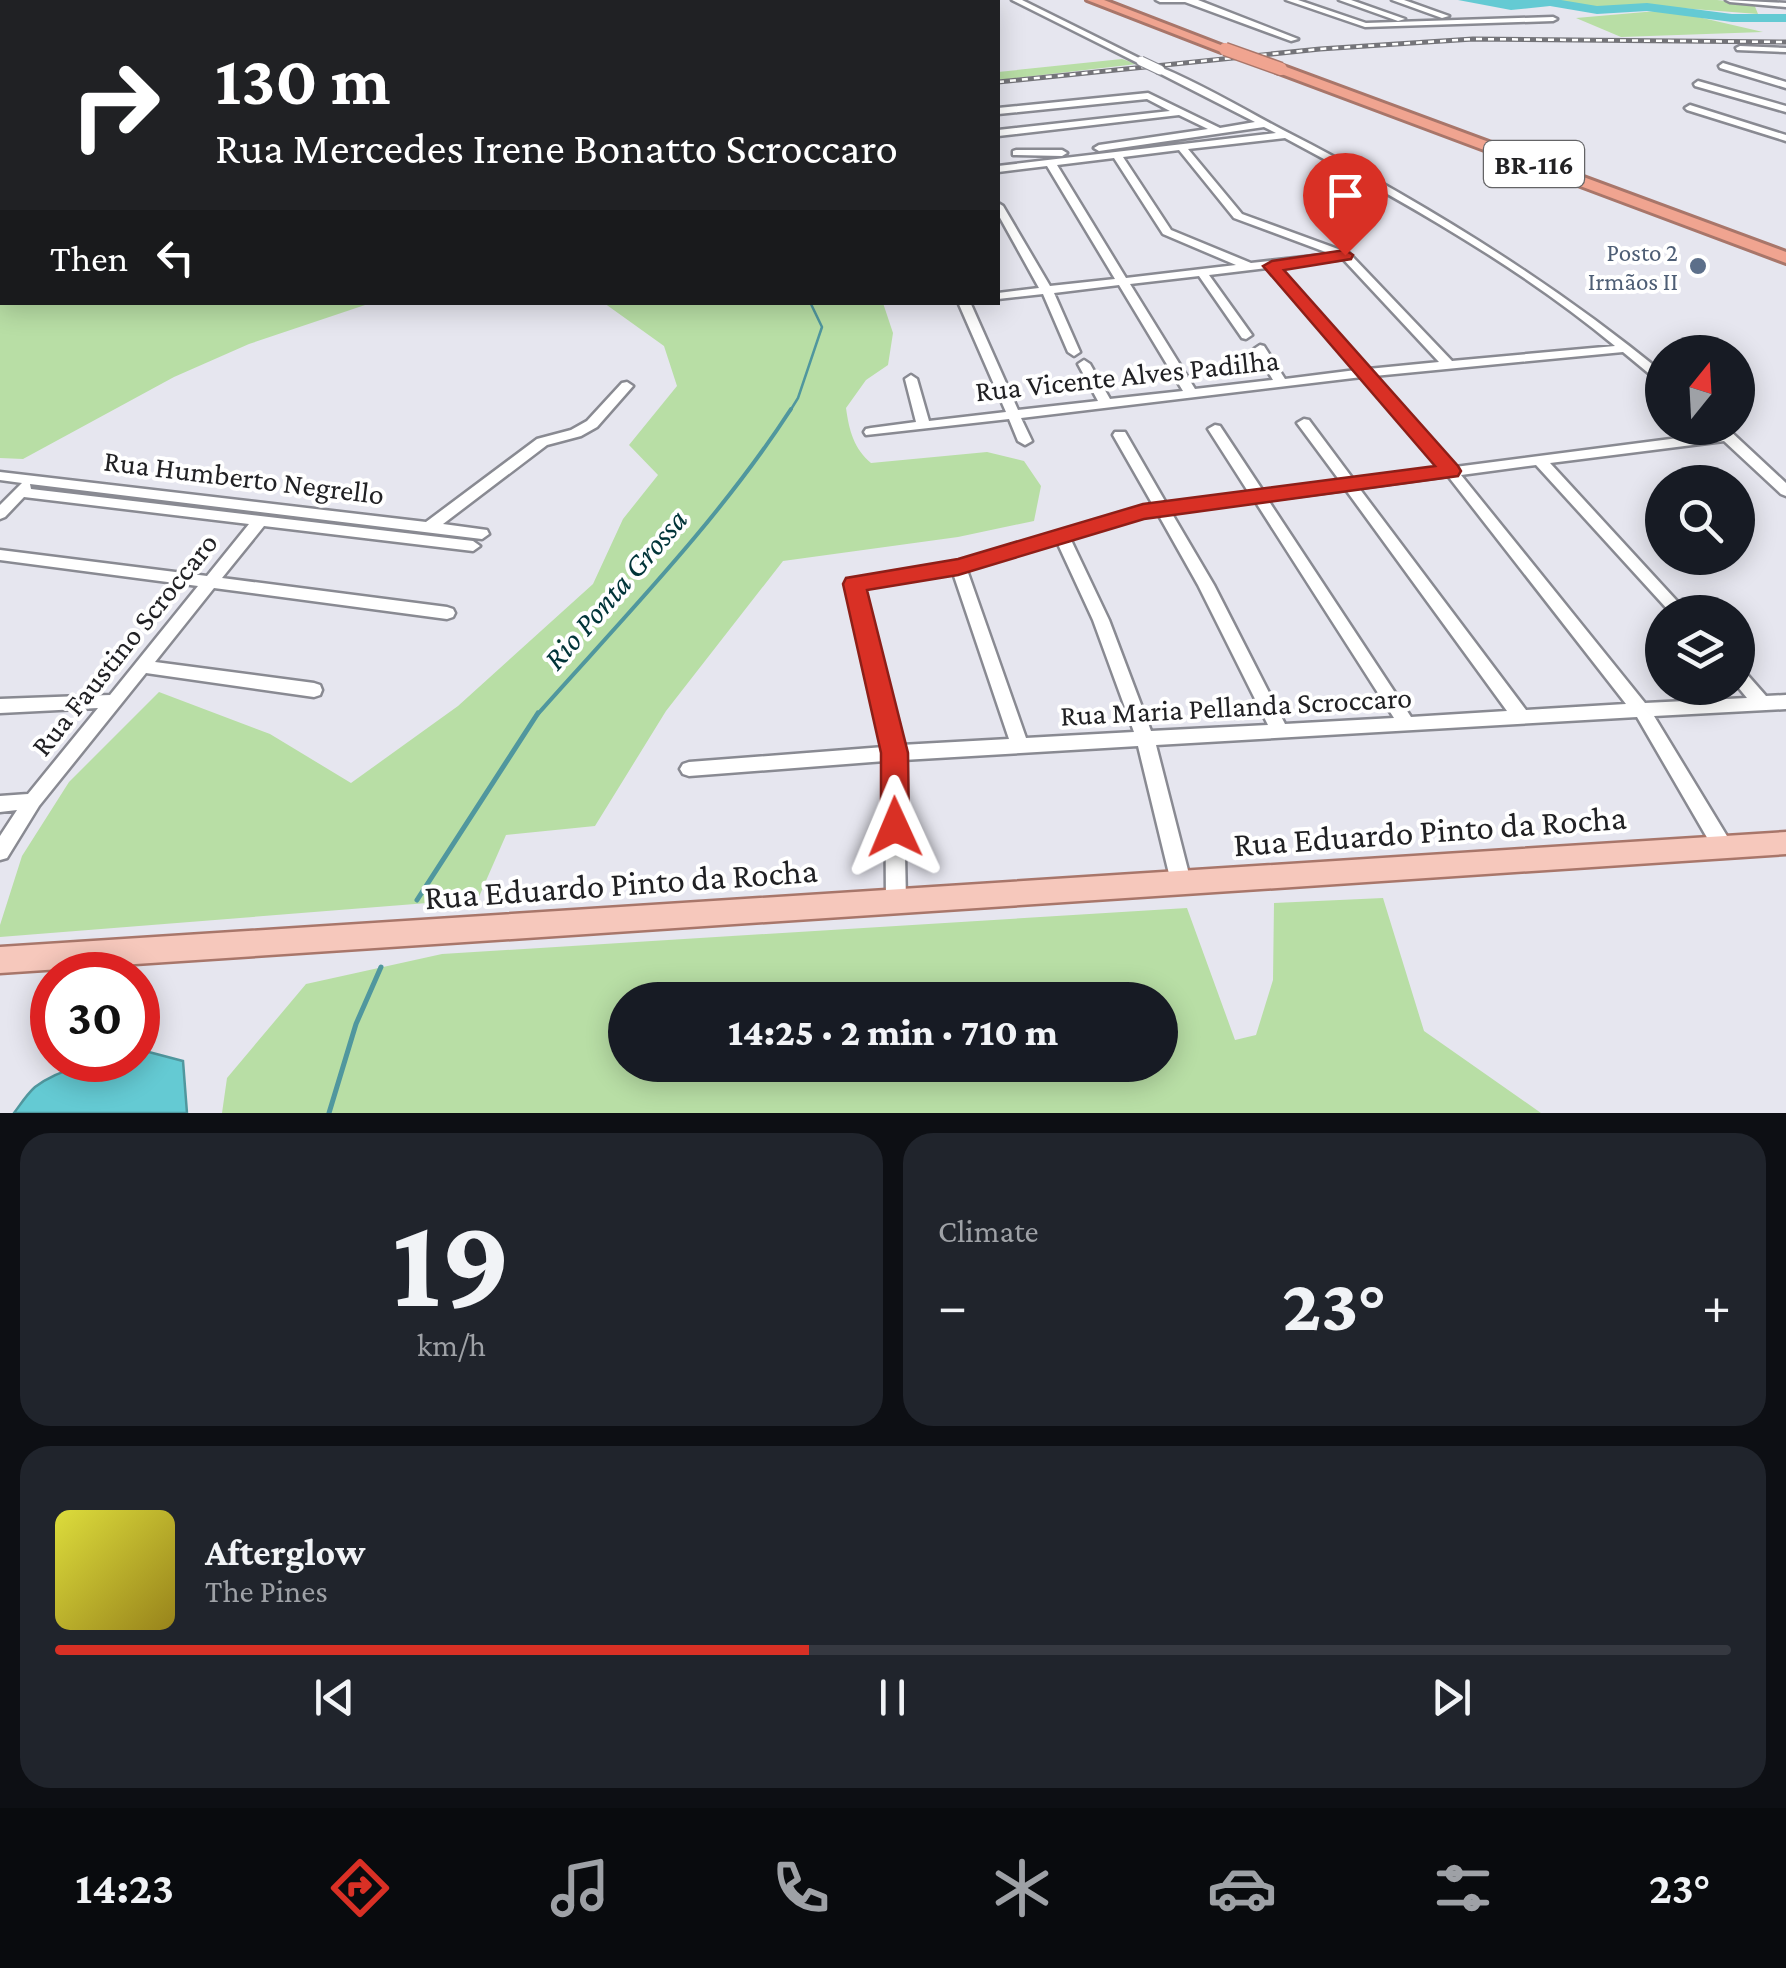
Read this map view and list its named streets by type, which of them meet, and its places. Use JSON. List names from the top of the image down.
{
  "streets": {
    "highway": ["BR-116"],
    "main road": ["Rua Eduardo Pinto da Rocha"],
    "street": [
      "Rua Vicente Alves Padilha",
      "Rua Humberto Negrello",
      "Rua Faustino Scroccaro",
      "Rua Maria Pellanda Scroccaro"
    ]
  },
  "crossings": [
    ["Rua Humberto Negrello", "Rua Faustino Scroccaro"]
  ],
  "water": ["Rio Ponta Grossa"],
  "places": ["Posto 2 Irmãos II"],
  "north": "top",
  "page": {
    "turn": ["130 m", "Rua Mercedes Irene Bonatto Scroccaro"],
    "then": "Then",
    "limit": "30",
    "trip": "14:25 · 2 min · 710 m",
    "tile": [
      ["19", "km/h"],
      "Climate"
    ],
    "heat": ["−", "23°", "+"],
    "song": ["Afterglow", "The Pines"],
    "tabs": ["14:23", "23°"]
  }
}
